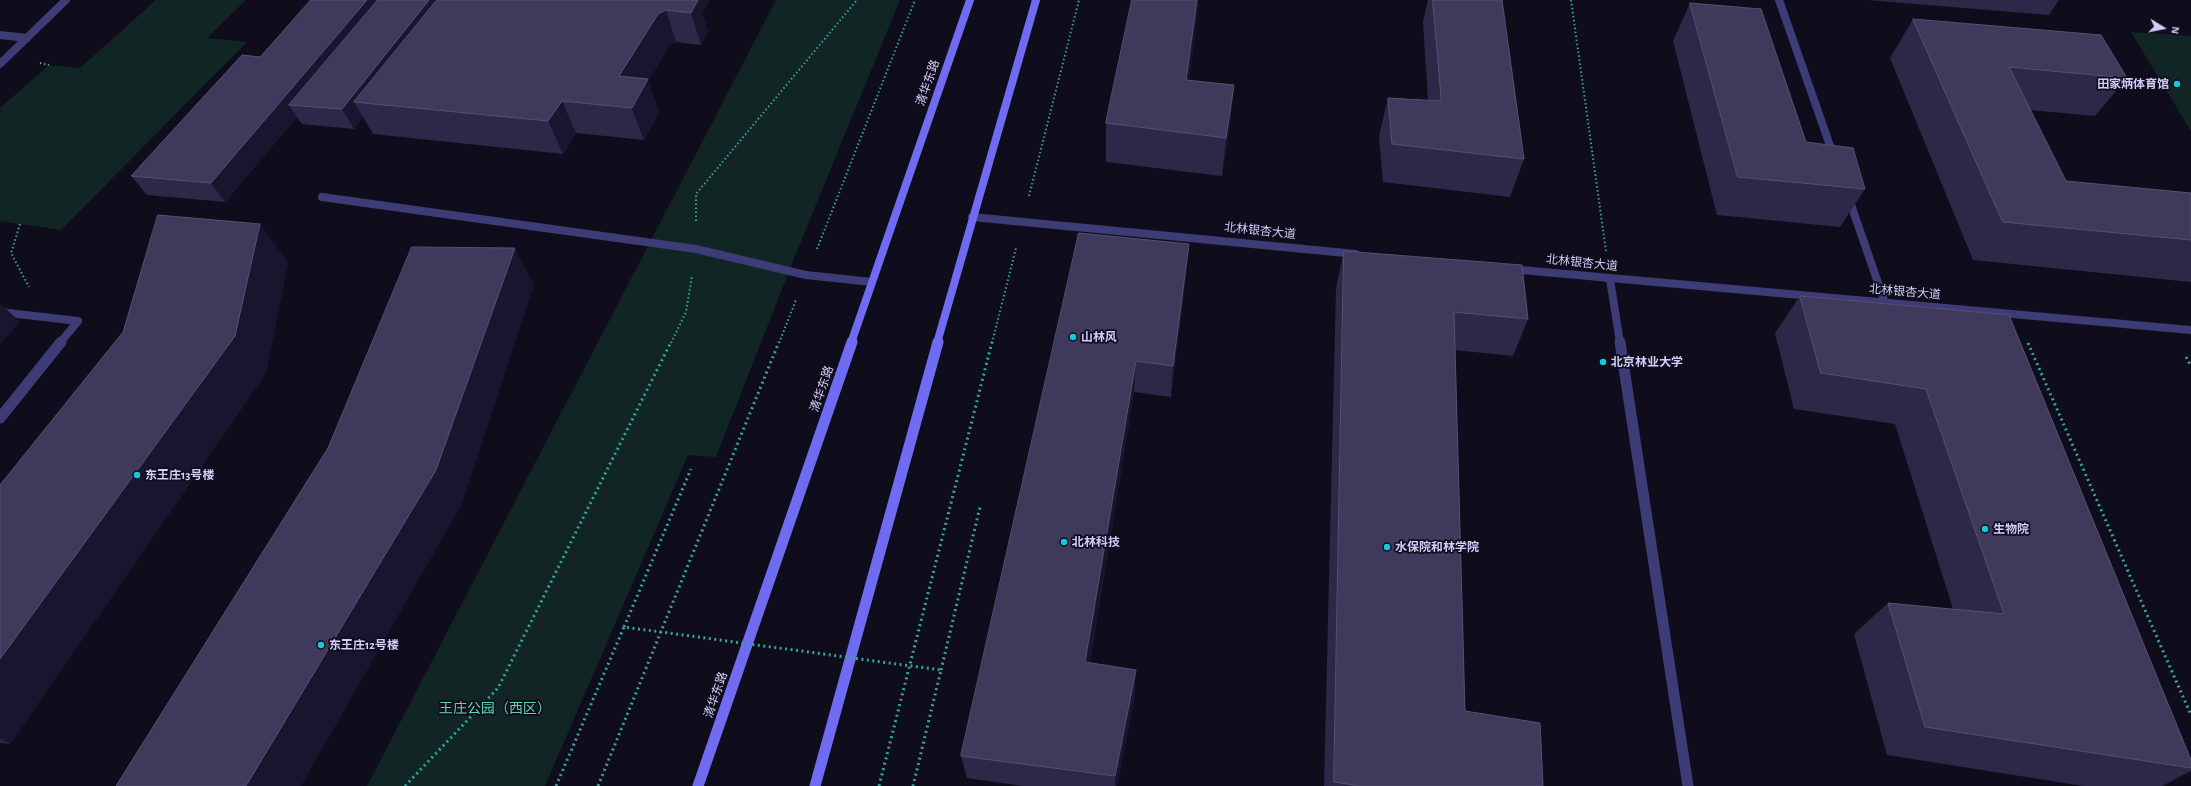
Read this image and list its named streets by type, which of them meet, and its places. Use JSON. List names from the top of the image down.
{
  "streets": {
    "main road": ["清华东路"],
    "street": ["北林银杏大道"]
  },
  "parks": ["王庄公园（西区）"],
  "places": [
    "田家炳体育馆",
    "山林风",
    "北京林业大学",
    "东王庄13号楼",
    "生物院",
    "北林科技",
    "水保院和林学院",
    "东王庄12号楼"
  ],
  "north": "right"
}
